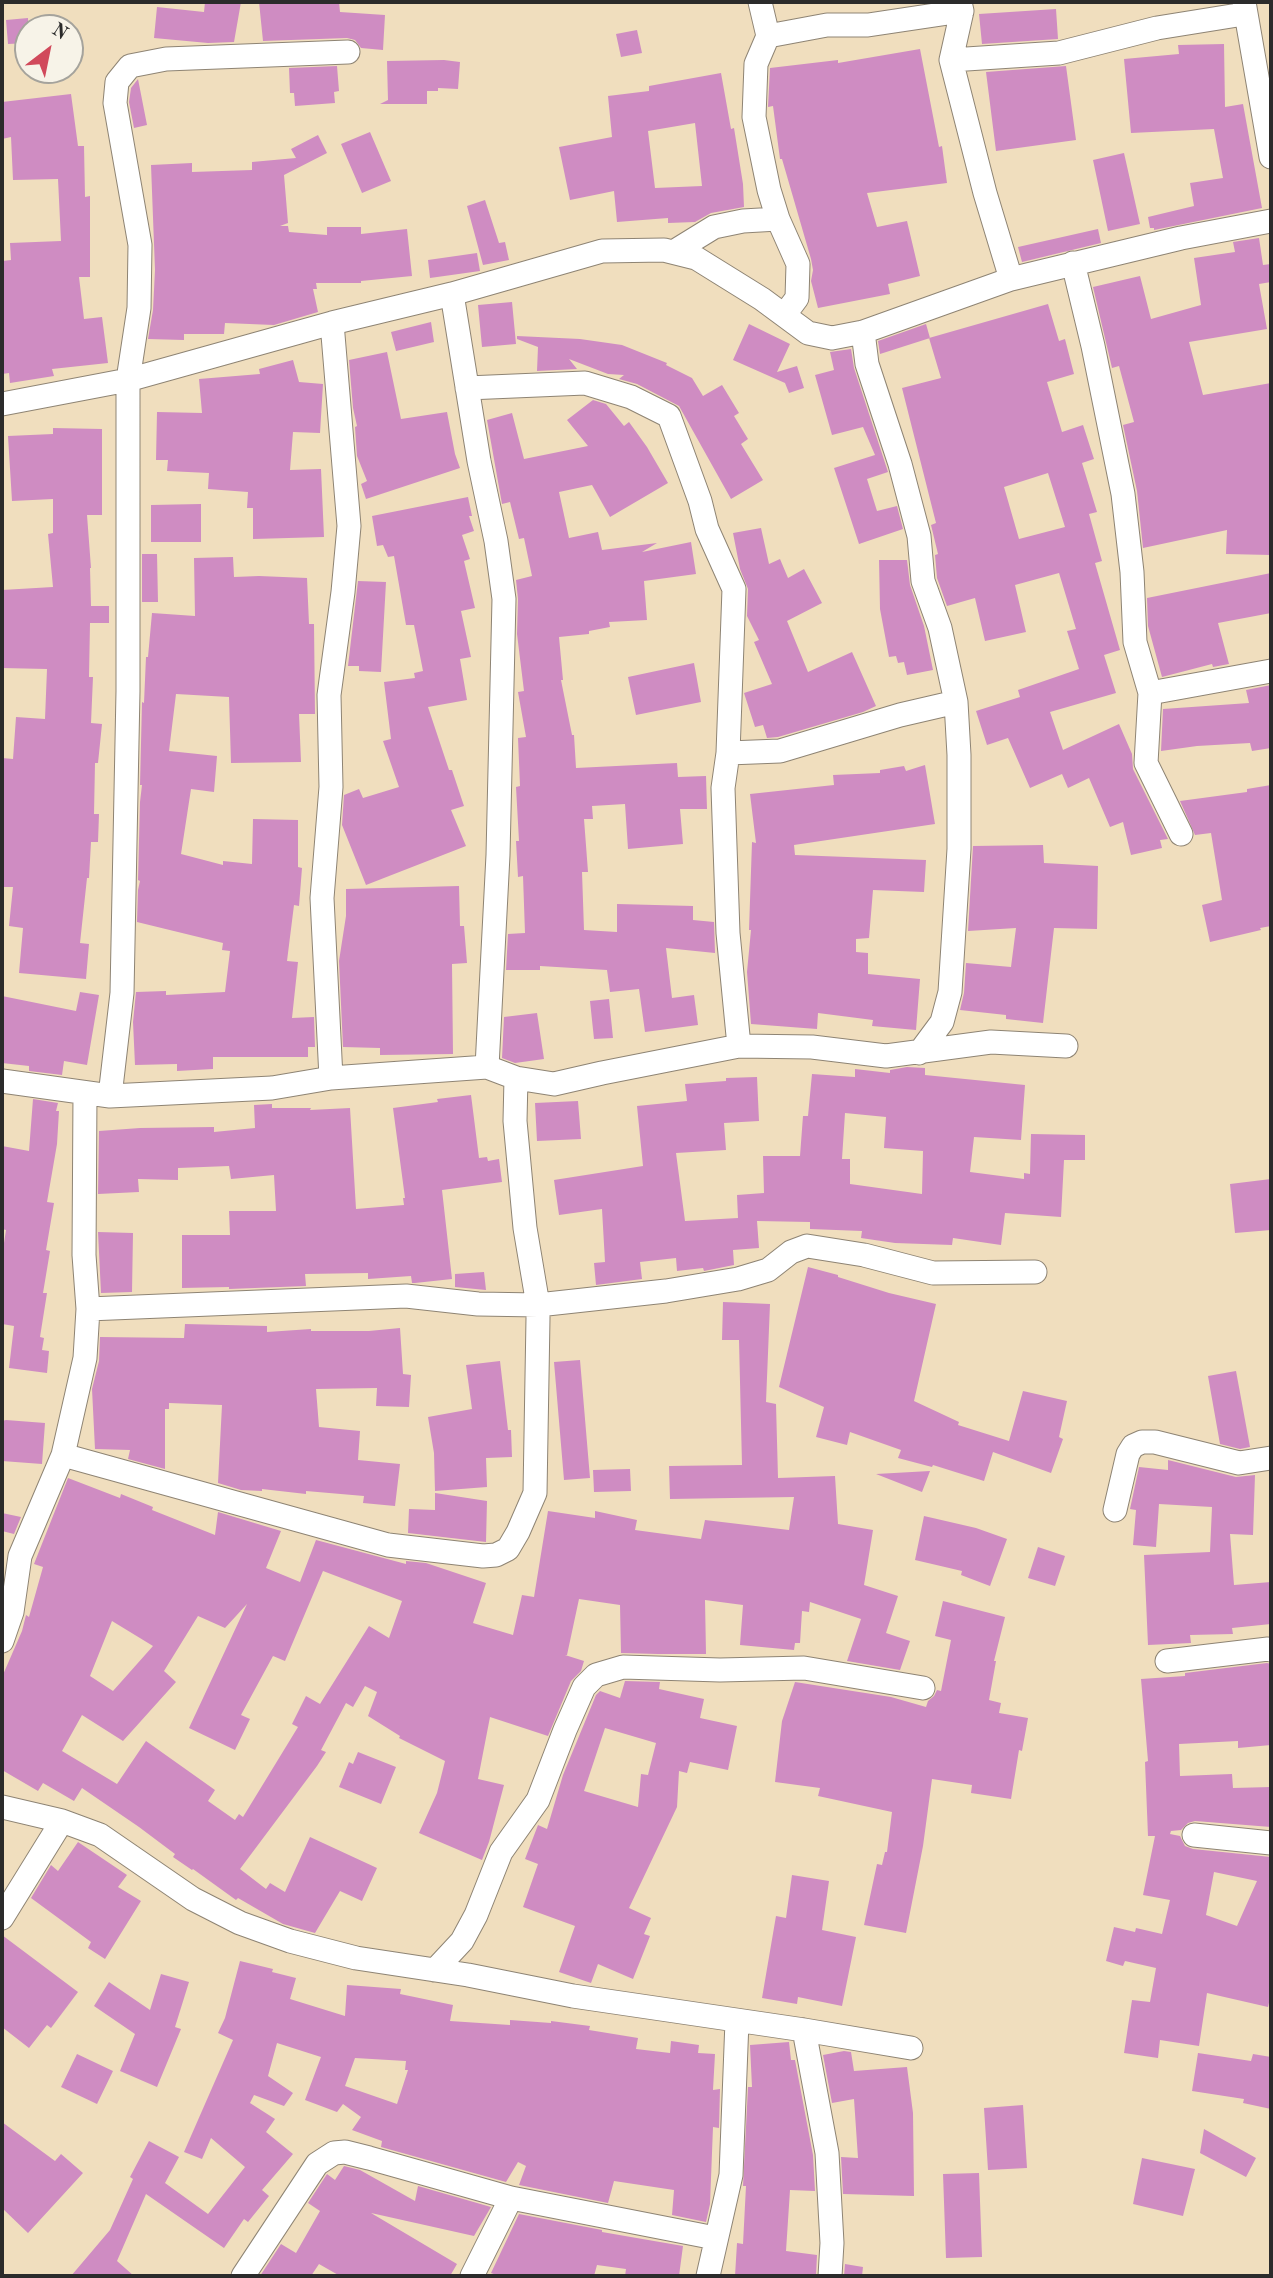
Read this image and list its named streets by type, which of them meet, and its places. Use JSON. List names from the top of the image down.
{
  "north": "top right"
}
